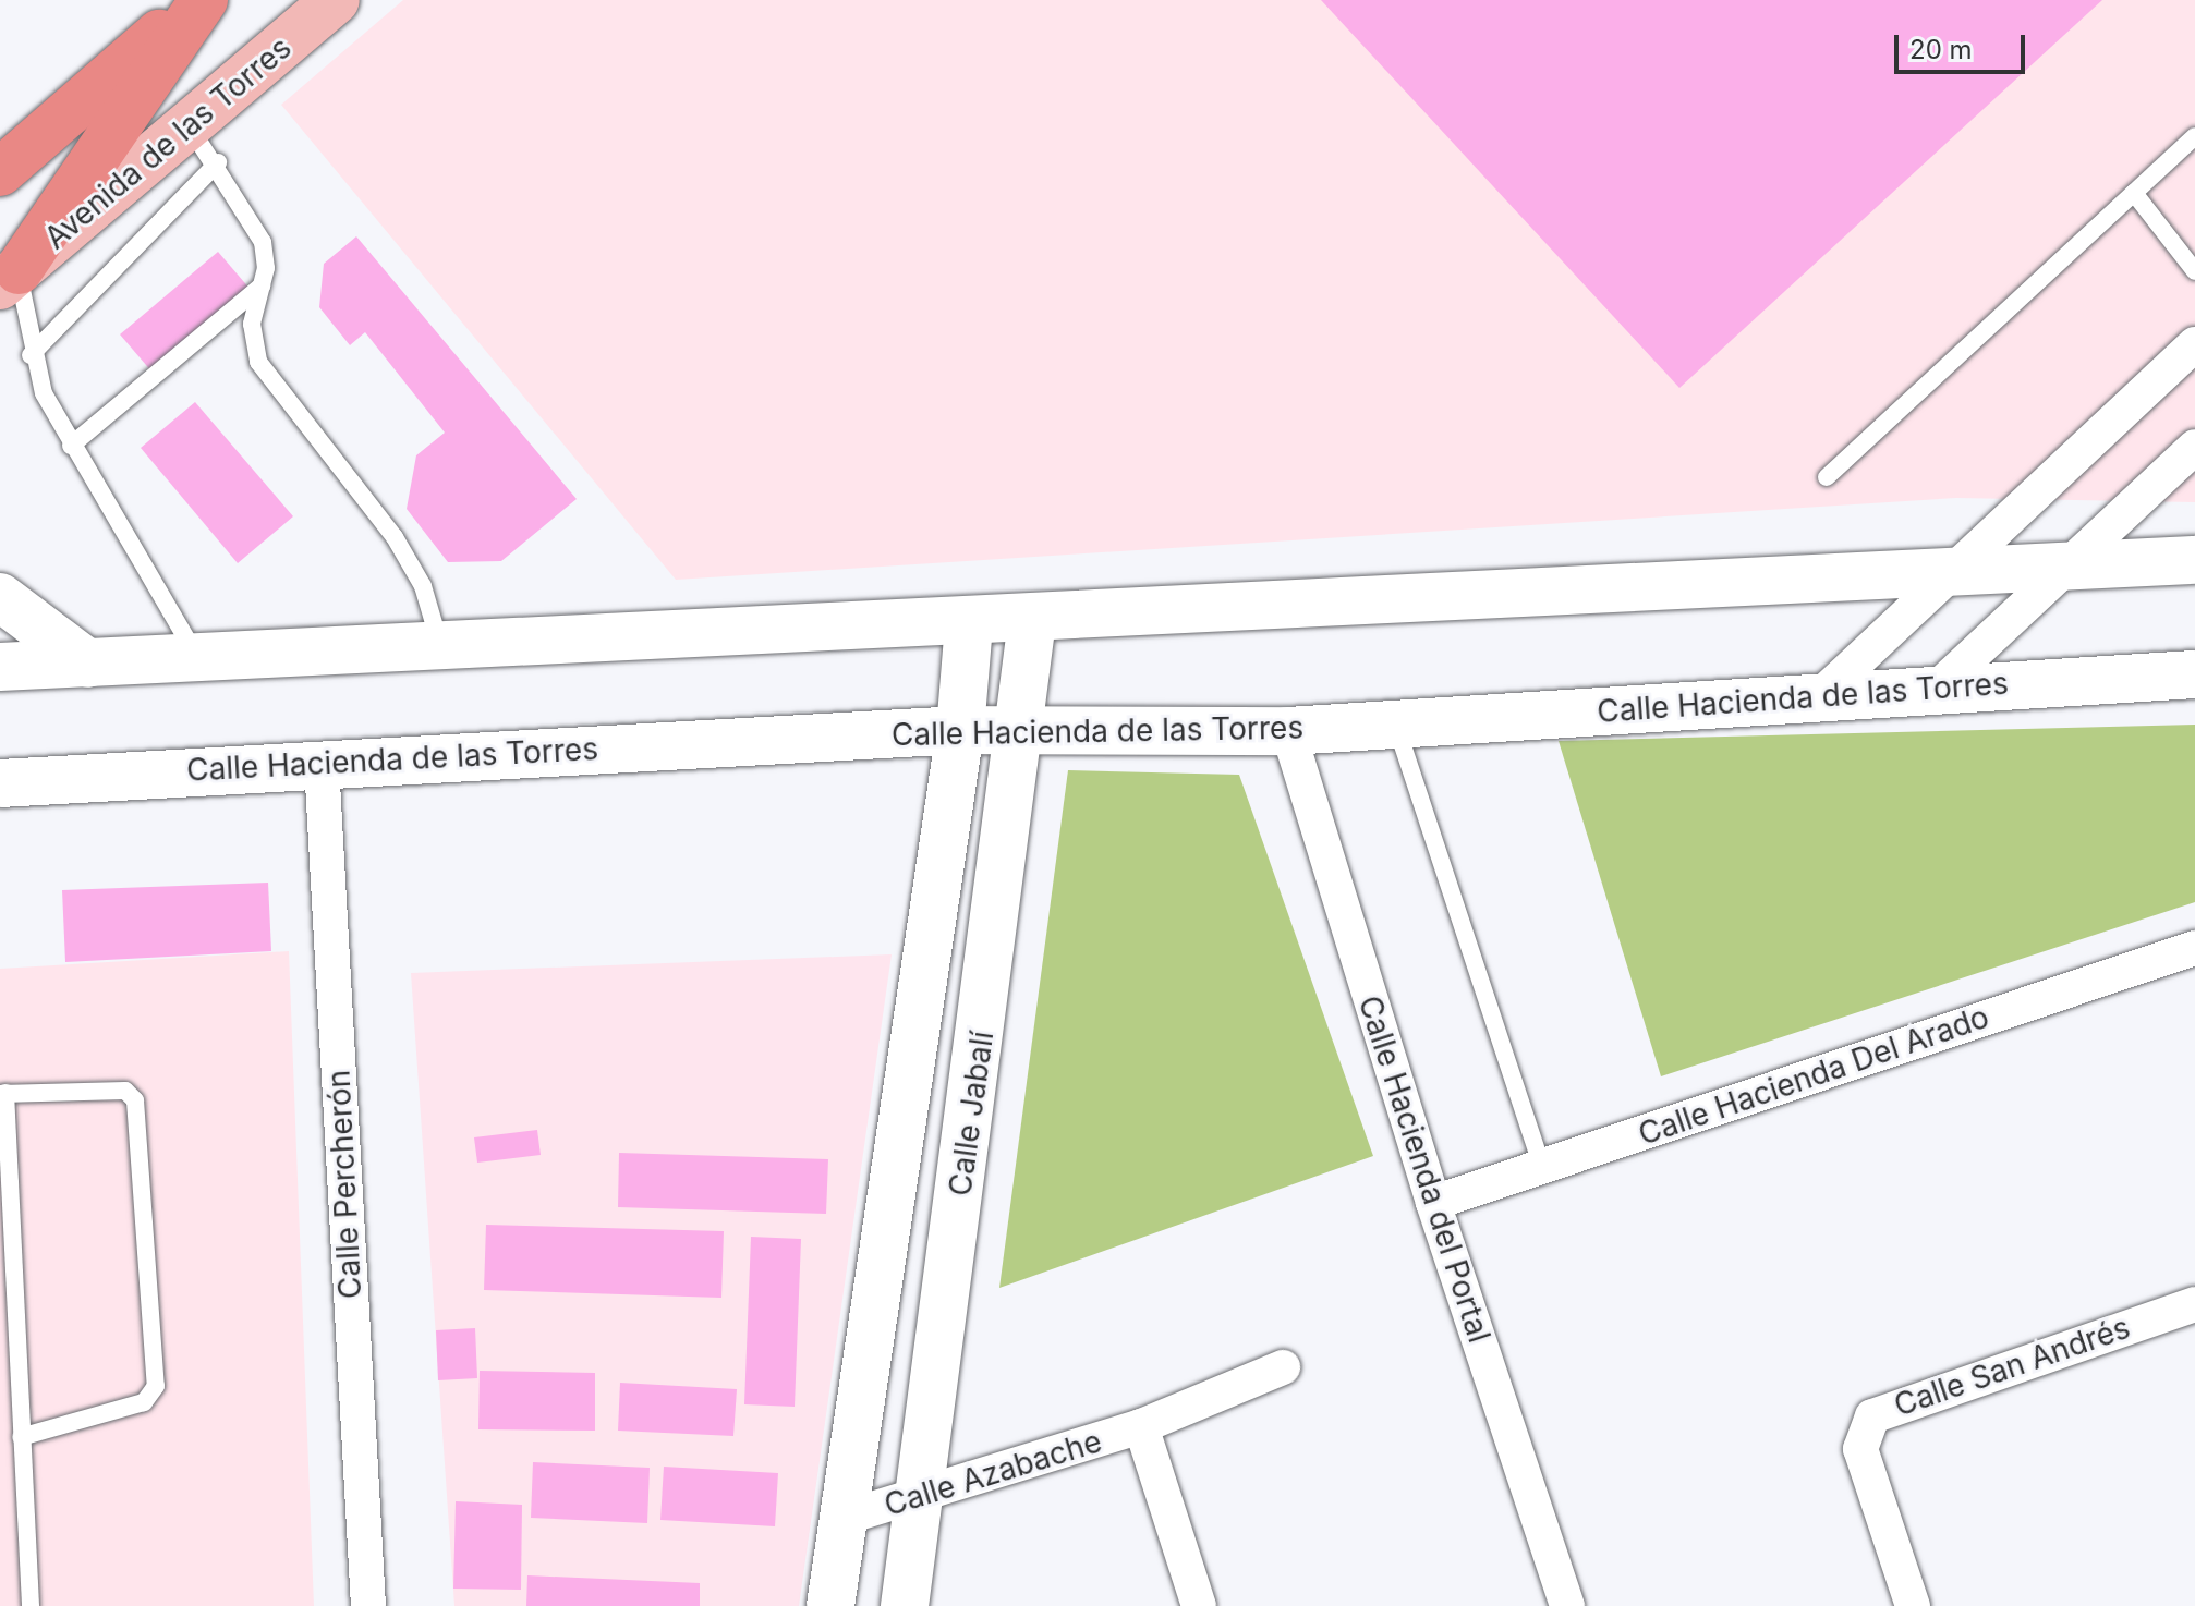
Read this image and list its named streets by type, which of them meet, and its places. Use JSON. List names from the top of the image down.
{
  "streets": {
    "main road": ["Avenida de las Torres"],
    "street": [
      "Calle Hacienda de las Torres",
      "Calle Hacienda Del Arado",
      "Calle Jabalí",
      "Calle Hacienda del Portal",
      "Calle Percherón",
      "Calle San Andrés",
      "Calle Azabache"
    ]
  },
  "crossings": [
    ["Calle Hacienda de las Torres", "Calle Jabalí"],
    ["Calle Hacienda de las Torres", "Calle Hacienda del Portal"],
    ["Calle Hacienda de las Torres", "Calle Percherón"],
    ["Calle Hacienda Del Arado", "Calle Hacienda del Portal"],
    ["Calle Jabalí", "Calle Azabache"]
  ],
  "scale_bar": "20 m"
}
